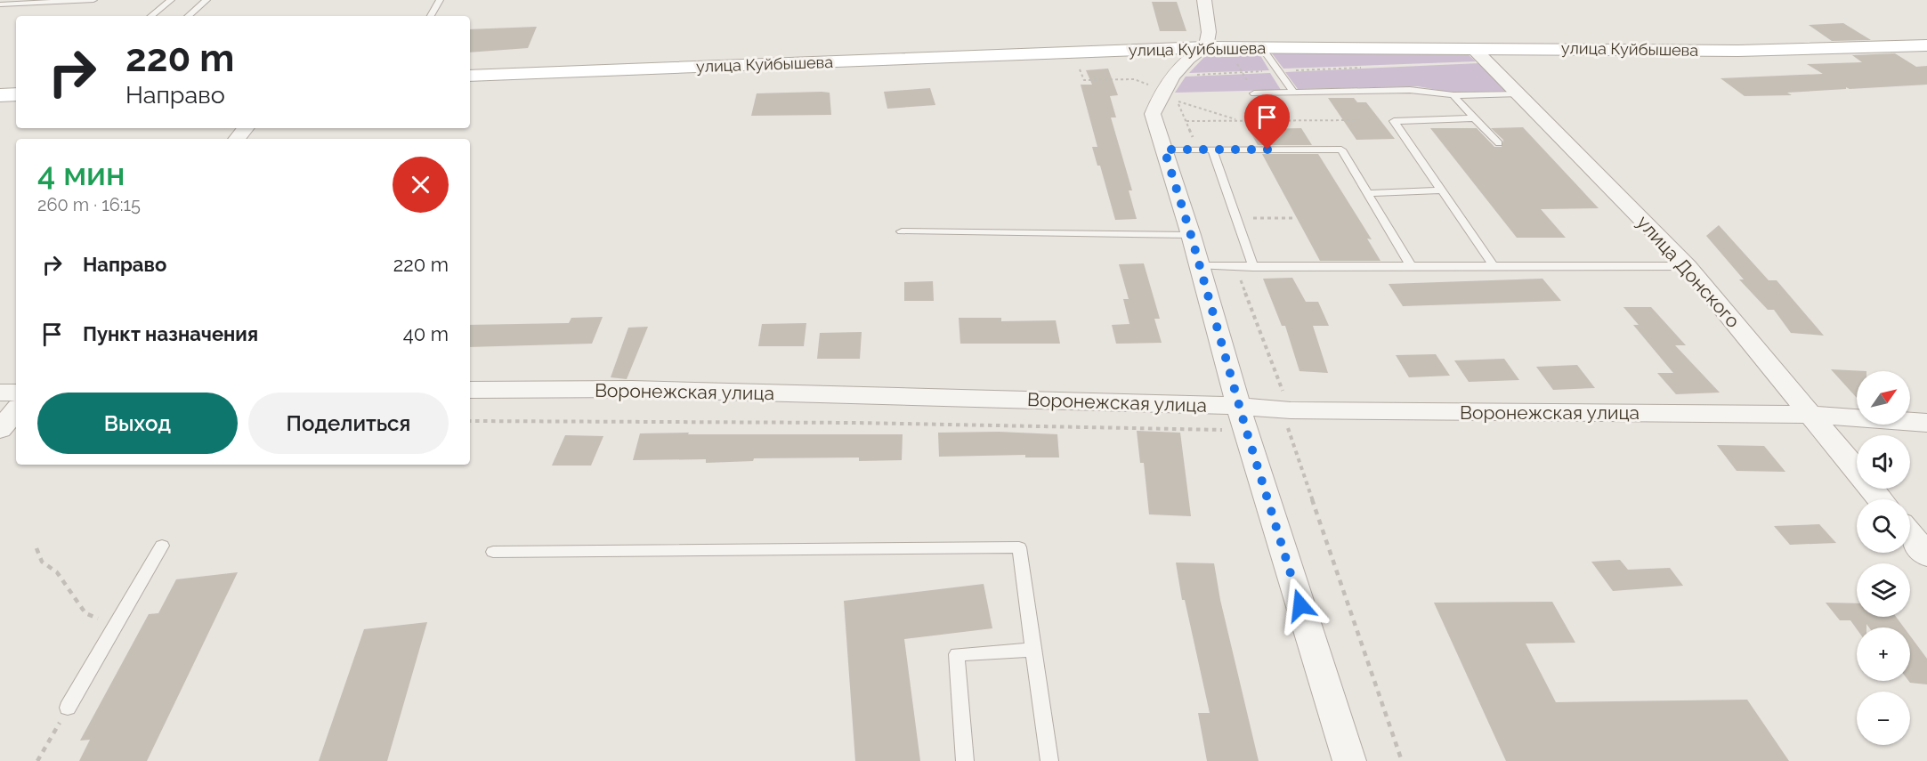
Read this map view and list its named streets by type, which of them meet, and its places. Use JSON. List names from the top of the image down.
{
  "streets": {
    "street": ["улица Куйбышева", "улица Донского", "Воронежская улица"]
  },
  "crossings": [
    ["улица Куйбышева", "улица Донского"],
    ["улица Донского", "Воронежская улица"]
  ],
  "north": "top right",
  "page": {
    "turn": ["220 m", "Направо"],
    "heading": ["4 мин", "260 m · 16:15"],
    "list": [
      {
        "name": "Направо",
        "value": "220 m"
      },
      {
        "name": "Пункт назначения",
        "value": "40 m"
      }
    ],
    "map_buttons": ["+", "−"],
    "buttons": ["Выход", "Поделиться"]
  }
}
